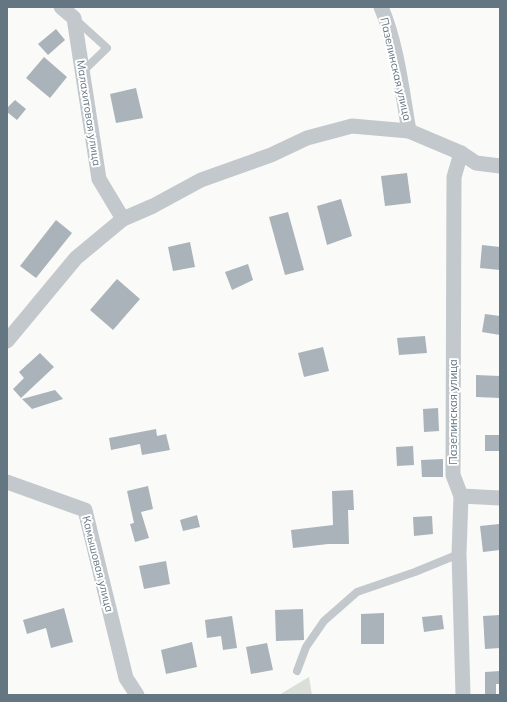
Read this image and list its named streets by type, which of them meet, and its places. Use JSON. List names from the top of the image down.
{
  "streets": {
    "street": ["Пазелинская улица", "Малахитовая улица", "Камышовая улица"]
  }
}
